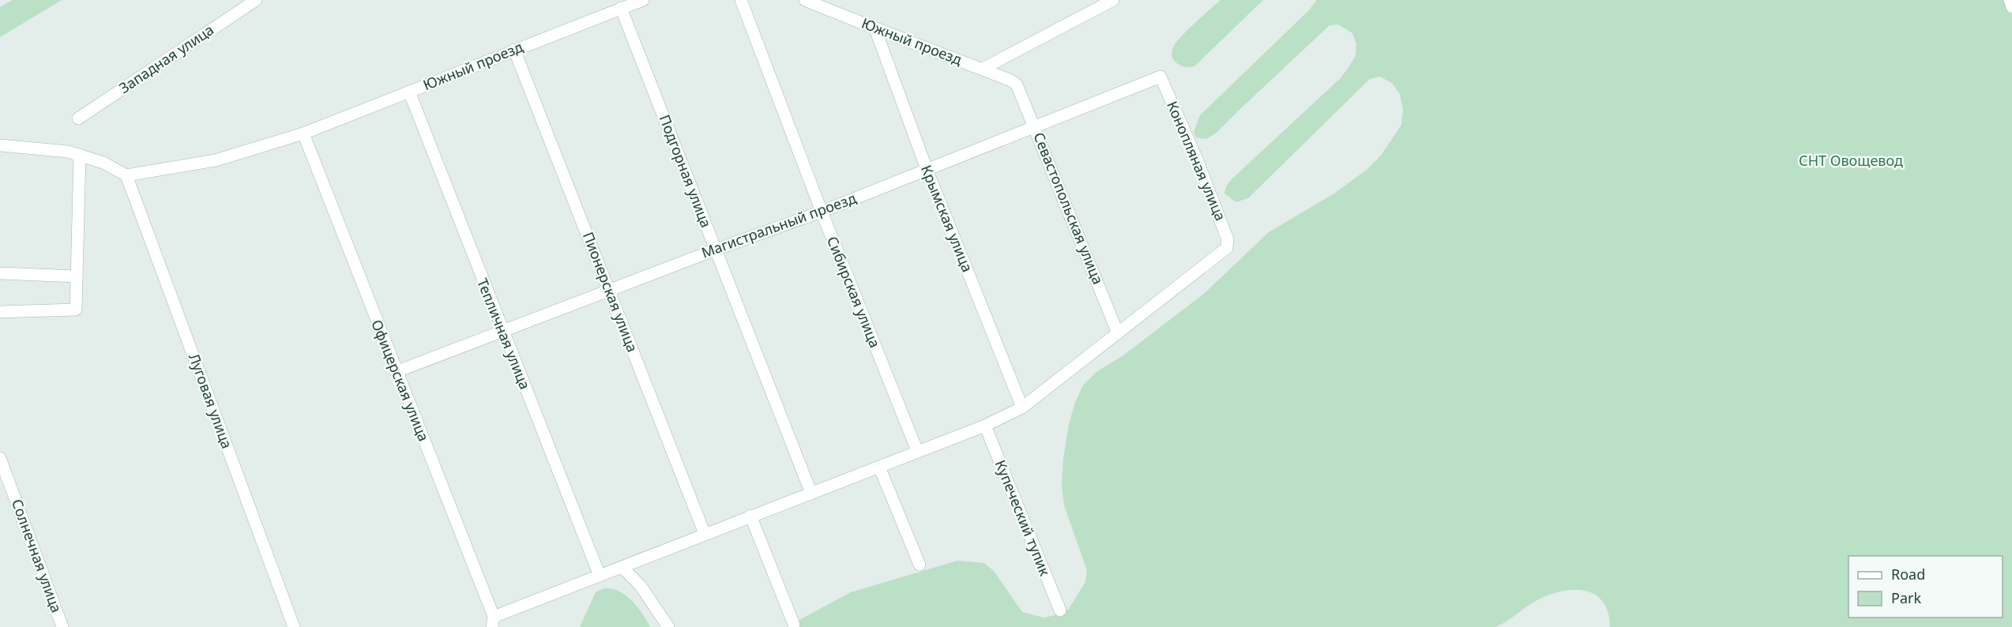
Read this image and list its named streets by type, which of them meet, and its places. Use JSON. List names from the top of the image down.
{
  "streets": {
    "street": [
      "Южный проезд",
      "Западная улица",
      "Конопляная улица",
      "Подгорная улица",
      "Севастопольская улица",
      "Крымская улица",
      "Магистральный проезд",
      "Пионерская улица",
      "Сибирская улица",
      "Тепличная улица",
      "Офицерская улица",
      "Луговая улица",
      "Купеческий тупик",
      "Солнечная улица"
    ]
  },
  "crossings": [
    ["Южный проезд", "Подгорная улица"],
    ["Южный проезд", "Севастопольская улица"],
    ["Южный проезд", "Крымская улица"],
    ["Южный проезд", "Пионерская улица"],
    ["Южный проезд", "Тепличная улица"],
    ["Южный проезд", "Офицерская улица"],
    ["Южный проезд", "Луговая улица"],
    ["Конопляная улица", "Севастопольская улица"],
    ["Конопляная улица", "Магистральный проезд"],
    ["Подгорная улица", "Магистральный проезд"],
    ["Севастопольская улица", "Магистральный проезд"],
    ["Крымская улица", "Магистральный проезд"],
    ["Магистральный проезд", "Пионерская улица"],
    ["Магистральный проезд", "Сибирская улица"],
    ["Магистральный проезд", "Тепличная улица"],
    ["Магистральный проезд", "Офицерская улица"]
  ],
  "parks": ["СНТ Овощевод"],
  "legend": ["Road", "Park"]
}
